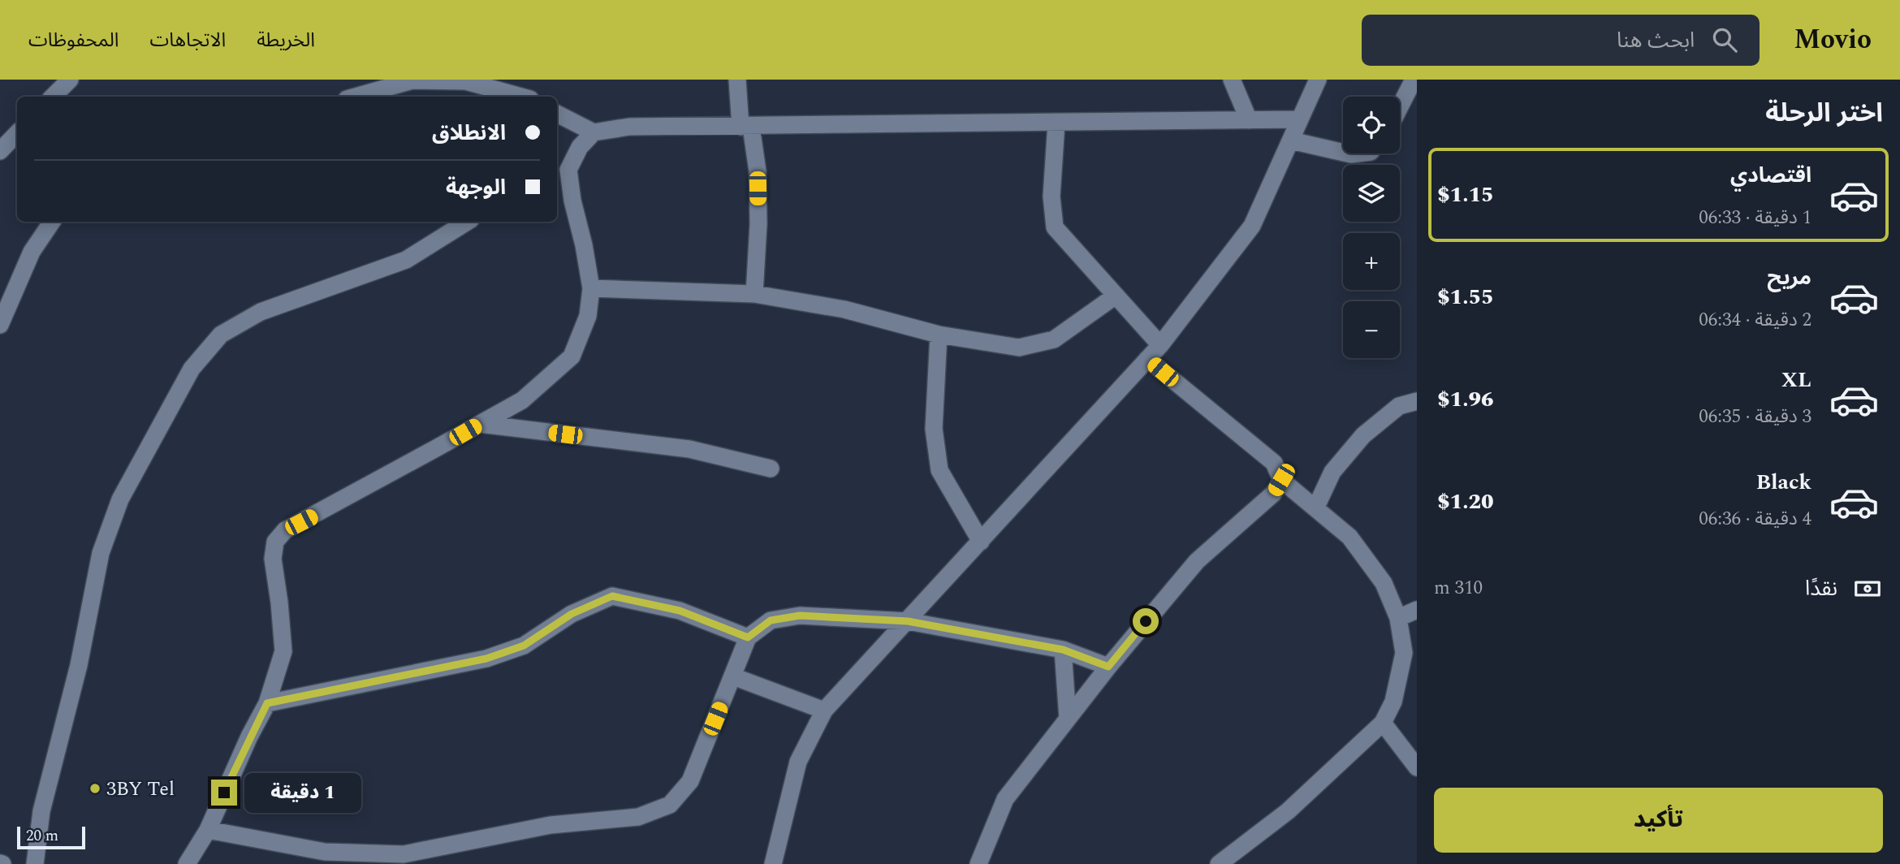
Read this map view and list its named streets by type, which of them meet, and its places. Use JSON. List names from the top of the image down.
{
  "places": ["3BY Tel"],
  "scale_bar": "20 m",
  "page": {
    "header": "Movio",
    "search": "ابحث هنا",
    "nav": ["الخريطة", "الاتجاهات", "المحفوظات"],
    "heading": "اختر الرحلة",
    "map_buttons": ["+", "−"],
    "banner": ["الانطلاق", "الوجهة"],
    "list": [
      {
        "name": "اقتصادي",
        "note": "1 دقيقة · 06:33",
        "value": "$1.15"
      },
      {
        "name": "مريح",
        "note": "2 دقيقة · 06:34",
        "value": "$1.55"
      },
      {
        "name": "XL",
        "note": "3 دقيقة · 06:35",
        "value": "$1.96"
      },
      {
        "name": "Black",
        "note": "4 دقيقة · 06:36",
        "value": "$1.20"
      }
    ],
    "pay": ["نقدًا", "310 m"],
    "bubble": "1 دقيقة",
    "buttons": "تأكيد",
    "scale": "20 m"
  }
}
